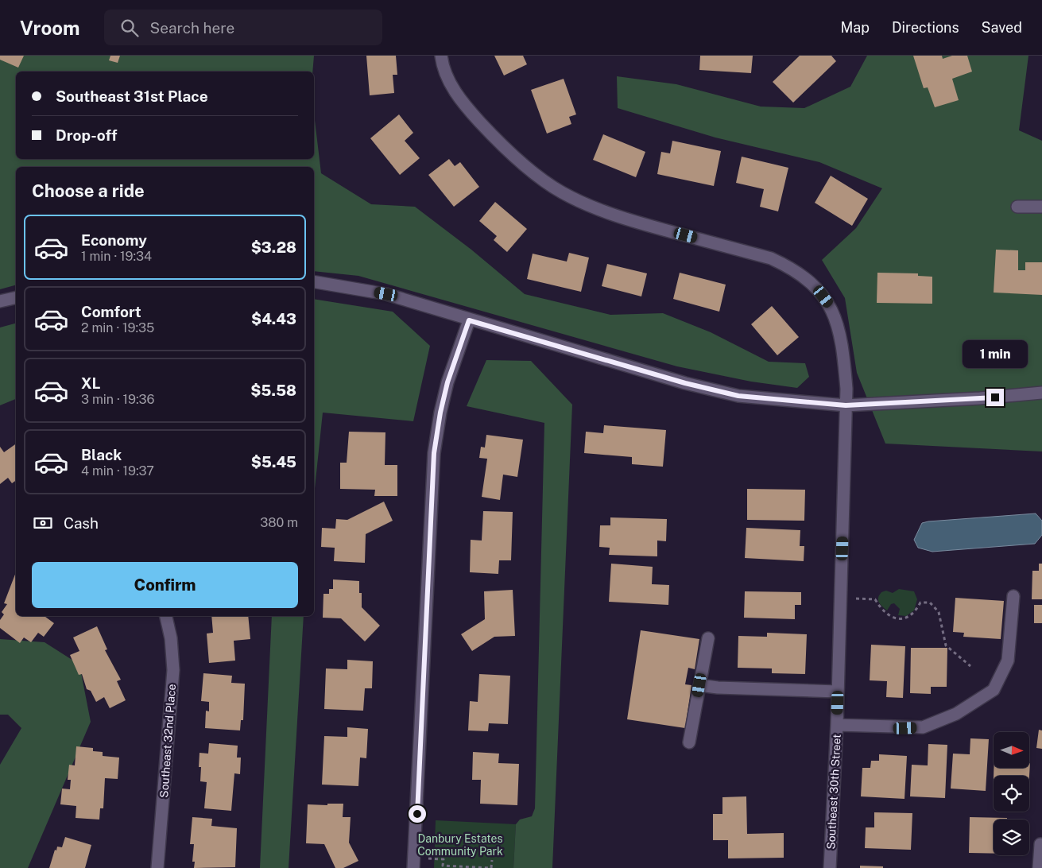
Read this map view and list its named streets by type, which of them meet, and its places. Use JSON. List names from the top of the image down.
{
  "streets": {
    "street": ["Southeast 32nd Place", "Southeast 30th Street"]
  },
  "parks": ["Danbury Estates Community Park"],
  "north": "right",
  "page": {
    "header": "Vroom",
    "search": "Search here",
    "nav": ["Map", "Directions", "Saved"],
    "banner": ["Southeast 31st Place", "Drop-off"],
    "heading": "Choose a ride",
    "list": [
      {
        "name": "Economy",
        "note": "1 min · 19:34",
        "value": "$3.28"
      },
      {
        "name": "Comfort",
        "note": "2 min · 19:35",
        "value": "$4.43"
      },
      {
        "name": "XL",
        "note": "3 min · 19:36",
        "value": "$5.58"
      },
      {
        "name": "Black",
        "note": "4 min · 19:37",
        "value": "$5.45"
      }
    ],
    "bubble": "1 min",
    "pay": ["Cash", "380 m"],
    "buttons": "Confirm"
  }
}
